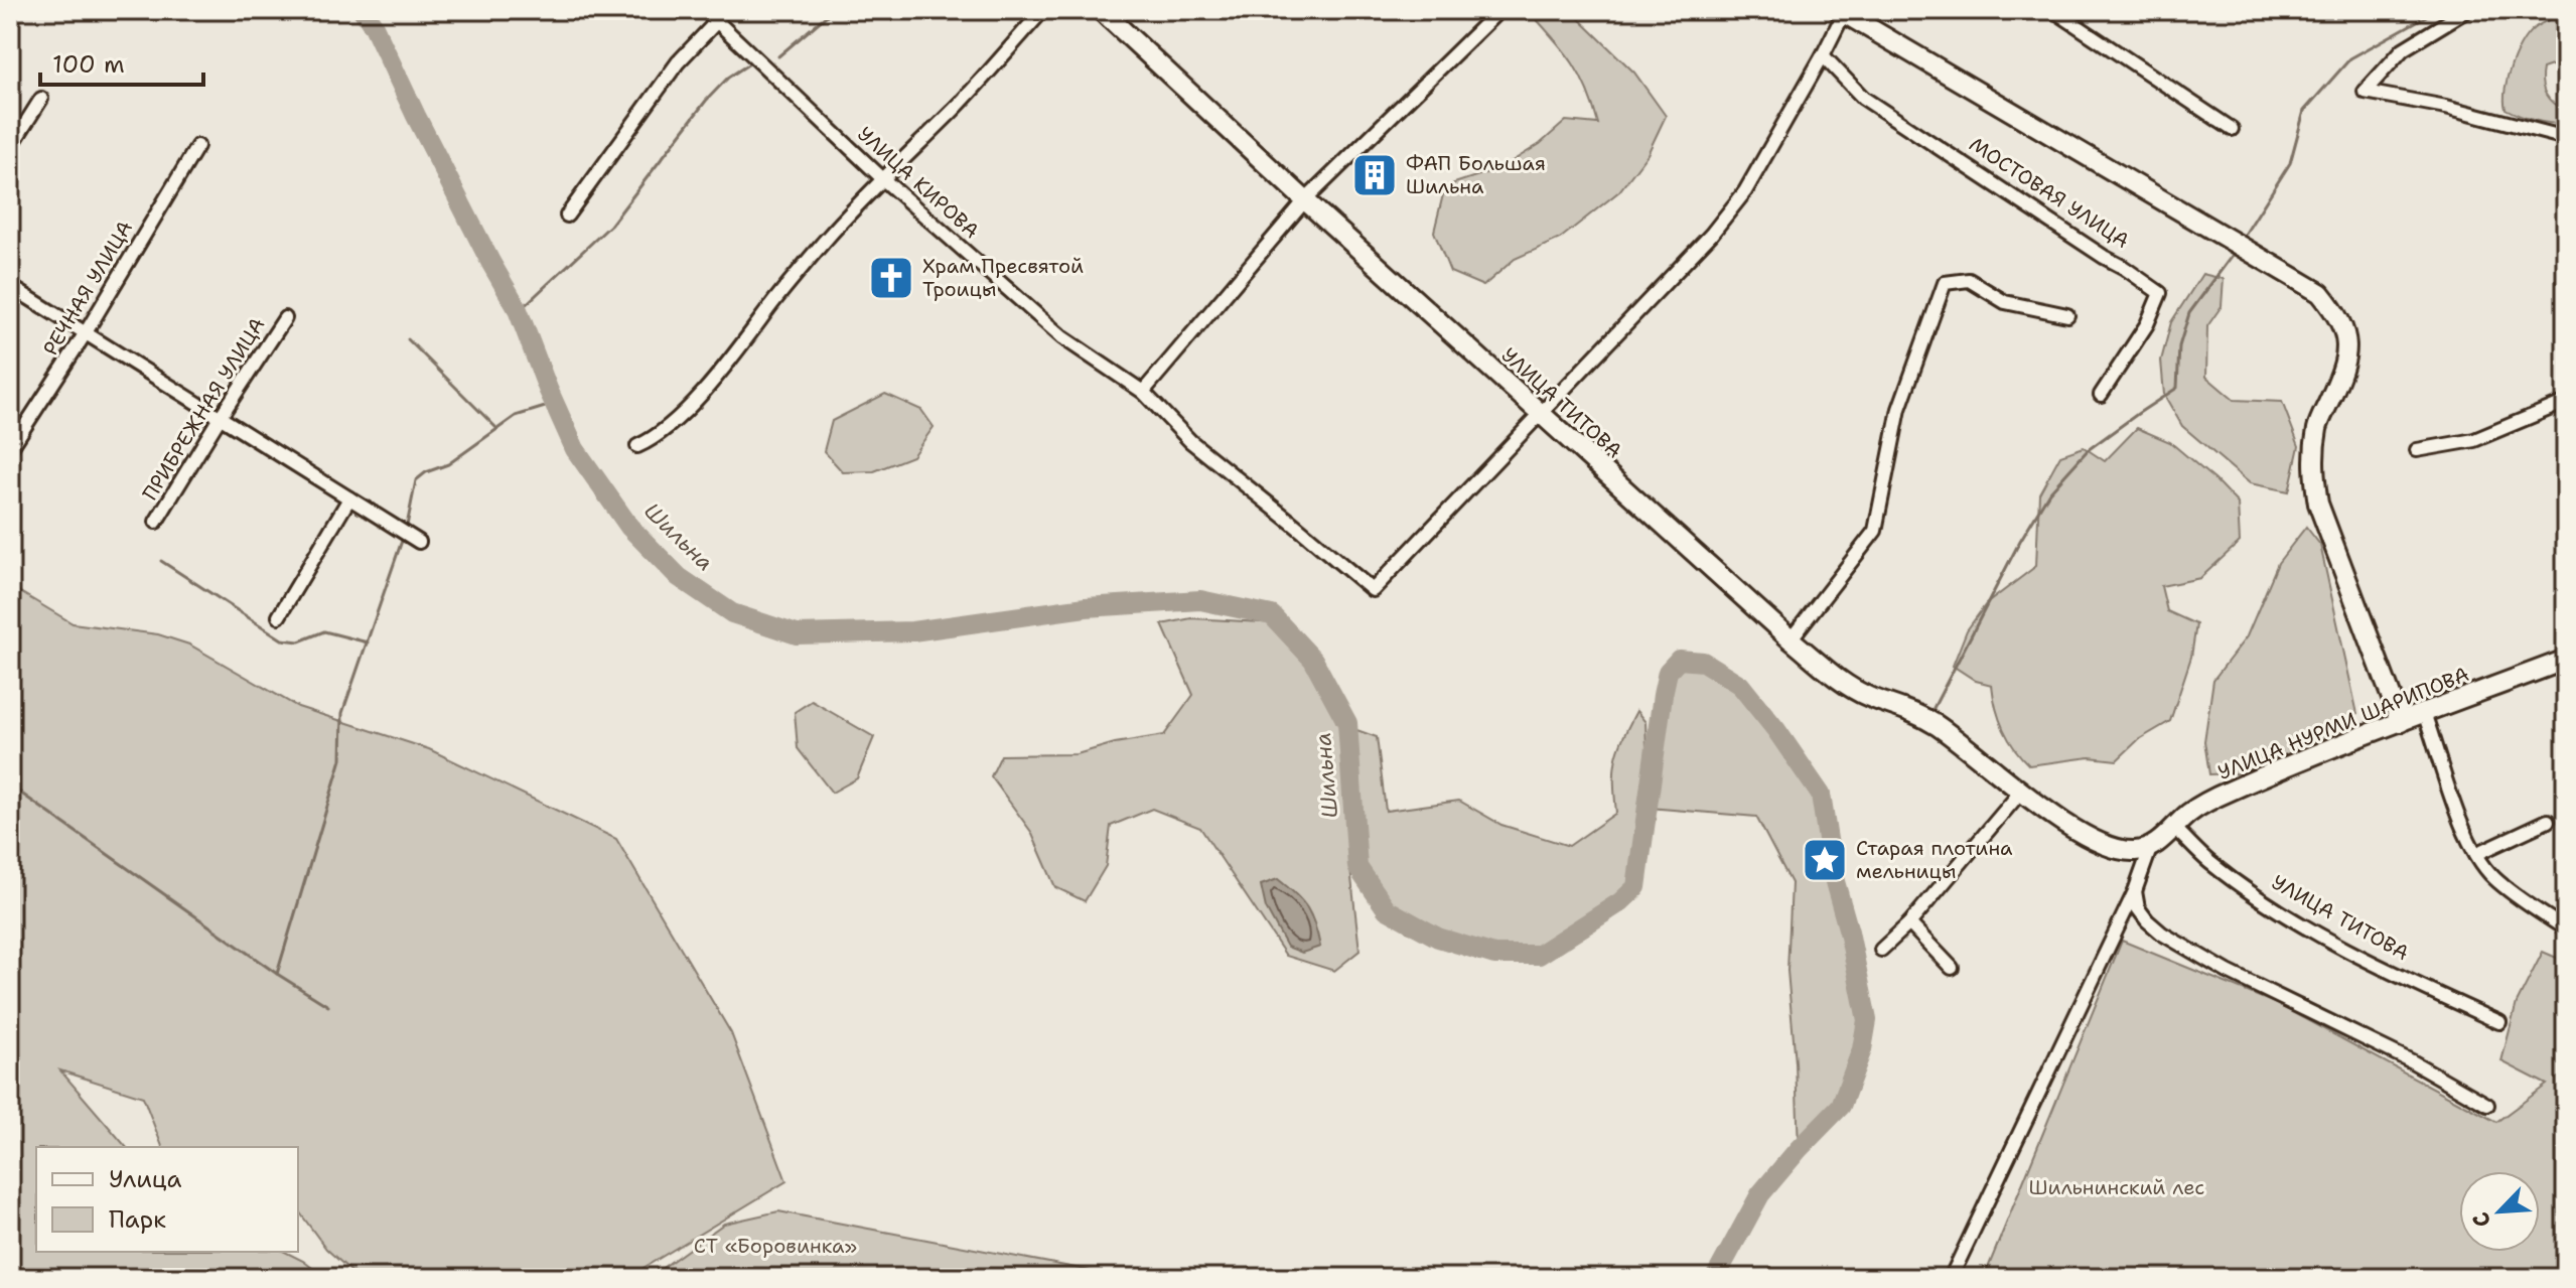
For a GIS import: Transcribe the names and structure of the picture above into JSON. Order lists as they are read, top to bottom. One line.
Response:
{"streets":{"street":["УЛИЦА КИРОВА","МОСТОВАЯ УЛИЦА","РЕЧНАЯ УЛИЦА","УЛИЦА ТИТОВА","ПРИБРЕЖНАЯ УЛИЦА","УЛИЦА НУРМИ ШАРИПОВА"]},"crossings":[["УЛИЦА КИРОВА","УЛИЦА ТИТОВА"],["УЛИЦА ТИТОВА","УЛИЦА НУРМИ ШАРИПОВА"]],"water":["Шильна"],"parks":["Шильнинский лес","СТ «Боровинка»"],"places":{"building":["ФАП Большая Шильна"],"church":["Храм Пресвятой Троицы"],"place":["Старая плотина мельницы"]},"legend":["Улица","Парк"],"scale_bar":"100 m","north":"bottom left"}
